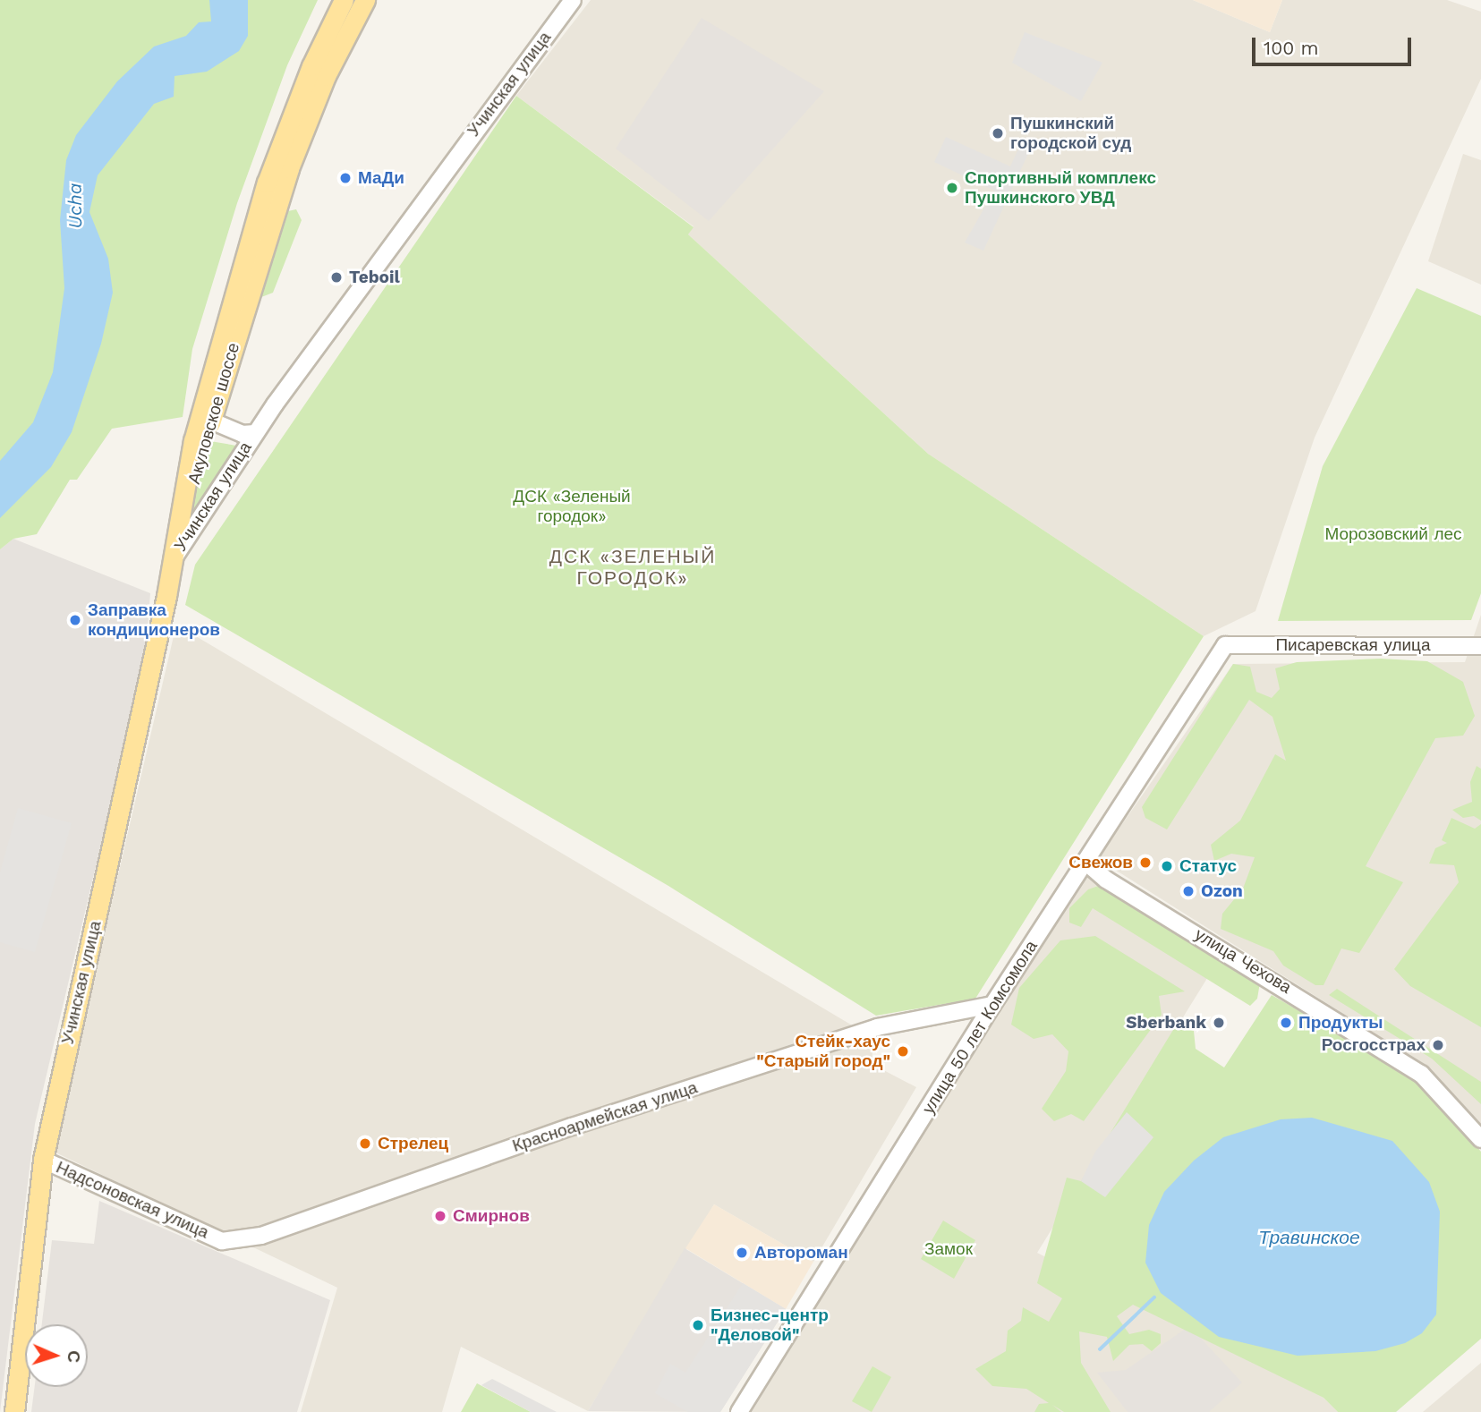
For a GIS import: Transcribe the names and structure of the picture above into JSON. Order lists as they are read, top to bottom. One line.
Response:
{"streets":{"main road":["Учинская улица","Акуловское шоссе"],"street":["Писаревская улица","улица Чехова","улица 50 лет Комсомола","Красноармейская улица","Надсоновская улица"]},"crossings":[["Учинская улица","Акуловское шоссе"],["Учинская улица","Надсоновская улица"],["Писаревская улица","улица 50 лет Комсомола"],["улица Чехова","улица 50 лет Комсомола"],["улица 50 лет Комсомола","Красноармейская улица"],["Красноармейская улица","Надсоновская улица"]],"districts":["ДСК «ЗЕЛЕНЫЙ ГОРОДОК»"],"water":["Ucha","Травинское"],"parks":["ДСК «Зеленый городок»","Морозовский лес","Замок"],"places":["Пушкинский городской суд","МаДи","Спортивный комплекс Пушкинского УВД","Teboil","Заправка кондиционеров","Свежов","Статус","Ozon","Sberbank","Продукты","Росгосстрах","Стейк-хаус \"Старый город\"","Стрелец","Смирнов","Автороман","Бизнес-центр \"Деловой\""],"scale_bar":"100 m","north":"right"}
